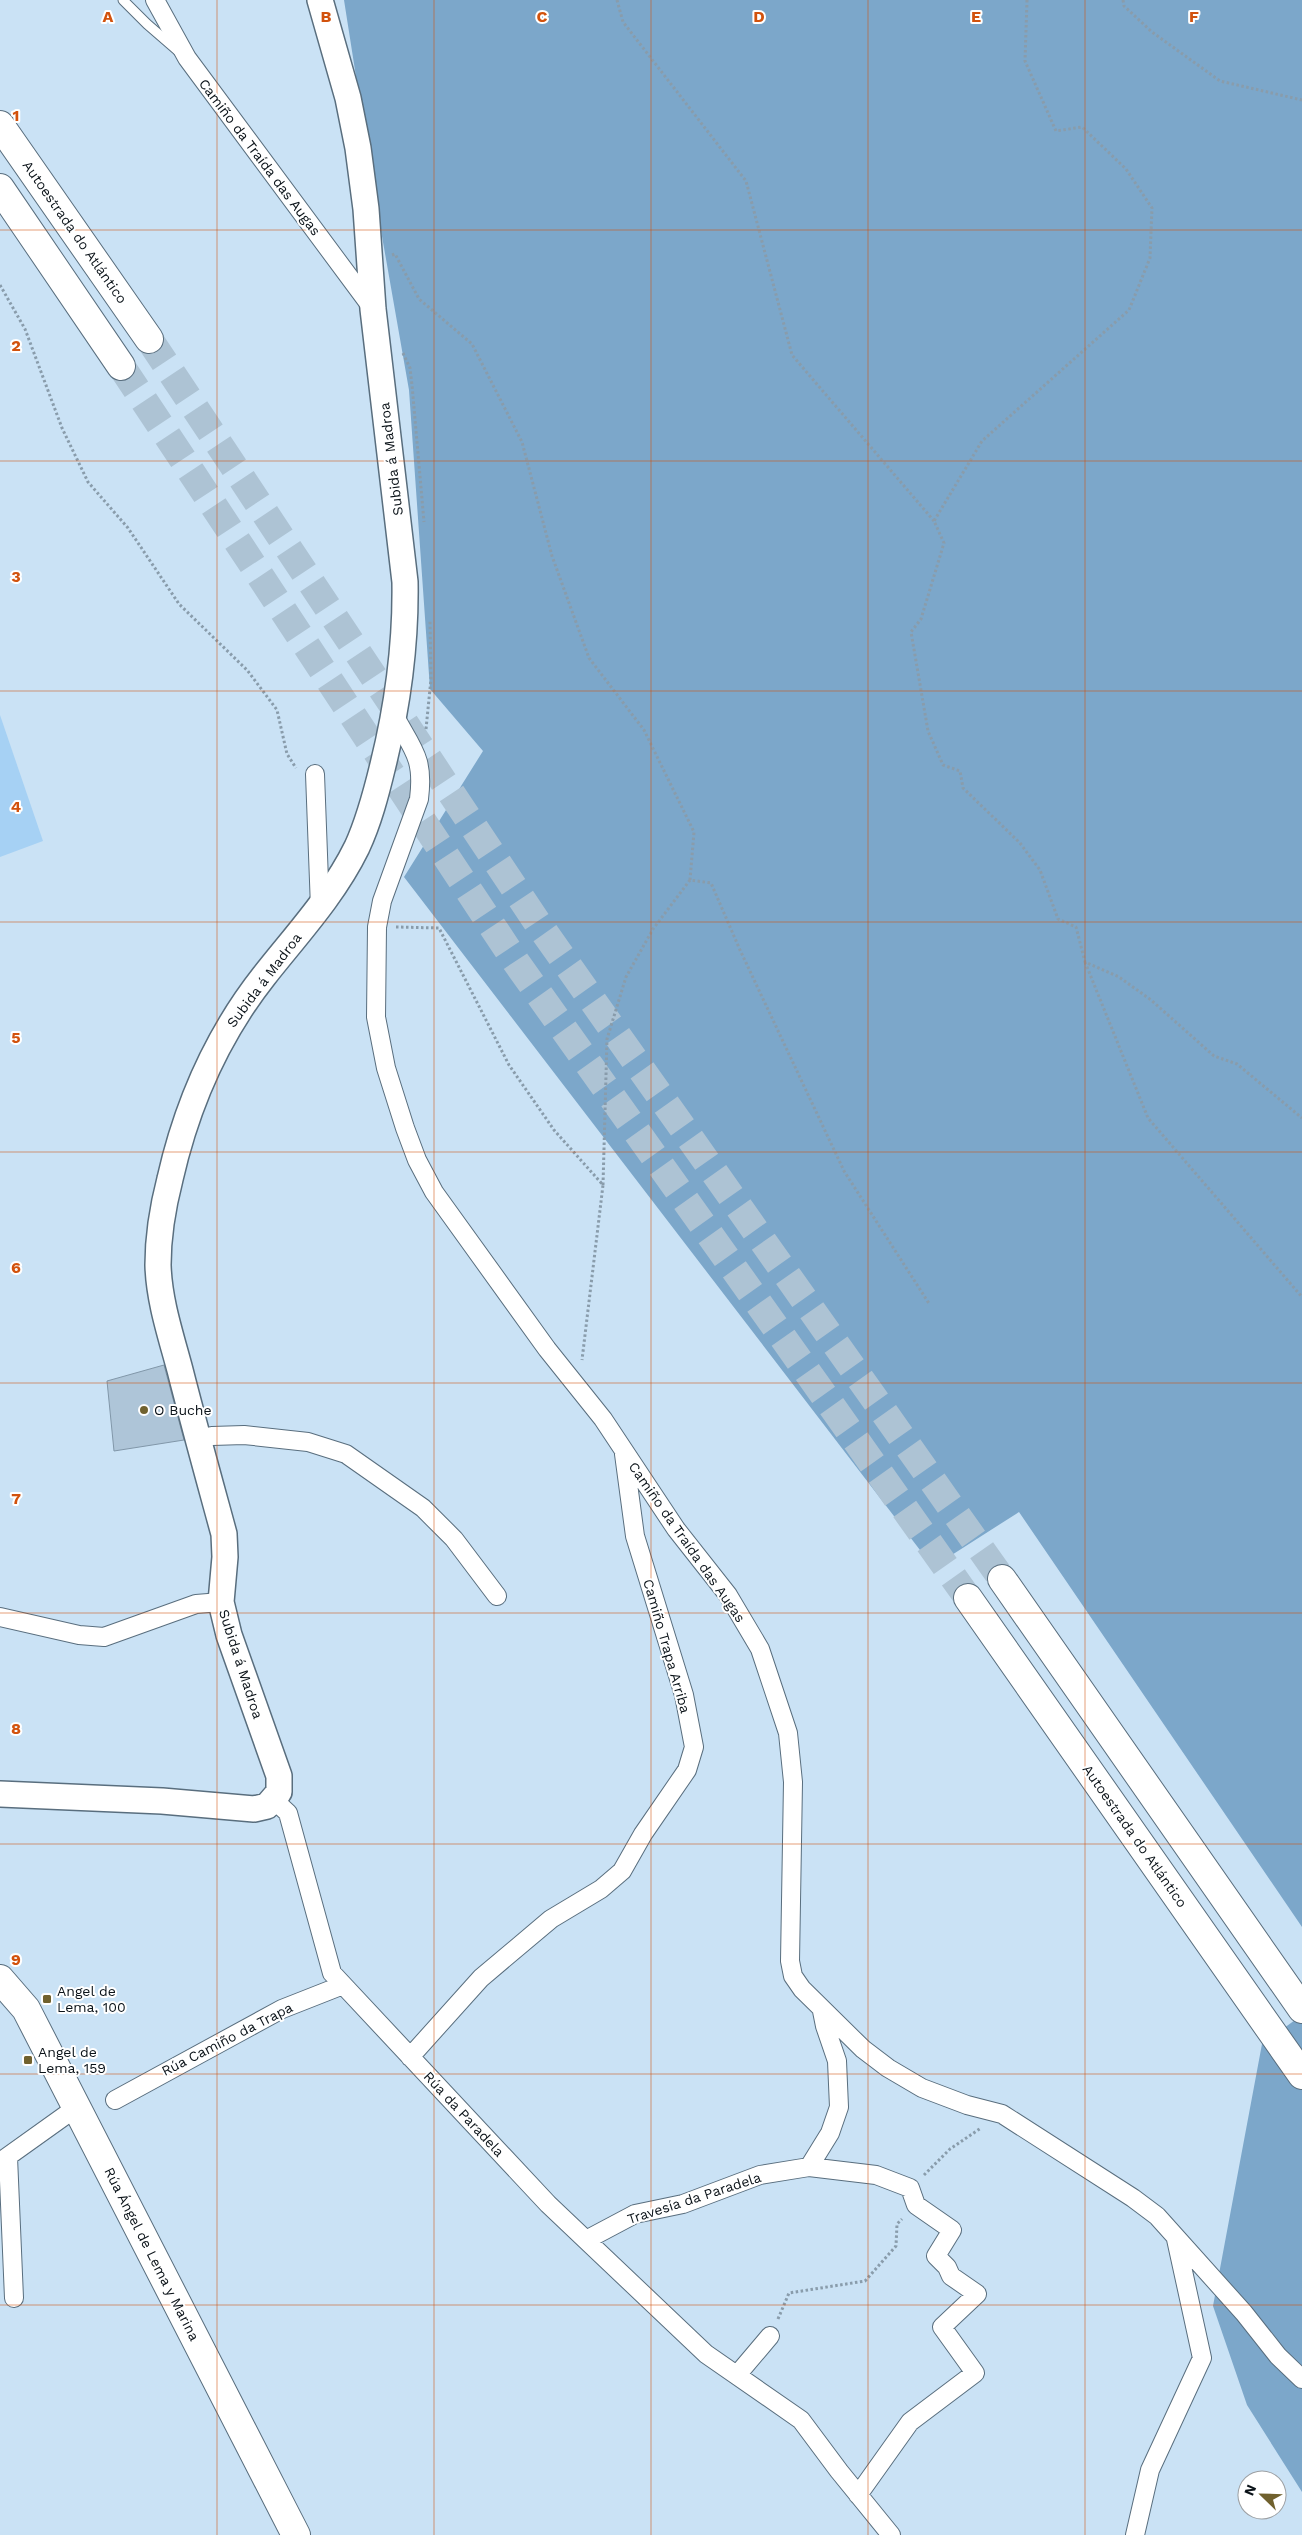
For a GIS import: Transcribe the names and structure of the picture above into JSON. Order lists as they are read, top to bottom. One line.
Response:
{"streets":{"highway":["Autoestrada do Atlántico","Rúa Ángel de Lema y Marina"],"street":["Camiño da Traída das Augas","Subida á Madroa","Camiño Trapa Arriba","Rúa Camiño da Trapa","Rúa da Paradela","Travesía da Paradela"]},"crossings":[["Camiño da Traída das Augas","Subida á Madroa"],["Camiño da Traída das Augas","Camiño Trapa Arriba"],["Subida á Madroa","Rúa da Paradela"],["Camiño Trapa Arriba","Rúa da Paradela"],["Rúa Camiño da Trapa","Rúa da Paradela"],["Rúa da Paradela","Travesía da Paradela"]],"places":{"other":["O Buche"],"transit":["Angel de Lema, 100","Angel de Lema, 159"]},"north":"top left","grid":{"columns":["A","B","C","D","E","F"],"rows":["1","2","3","4","5","6","7","8","9"]}}
